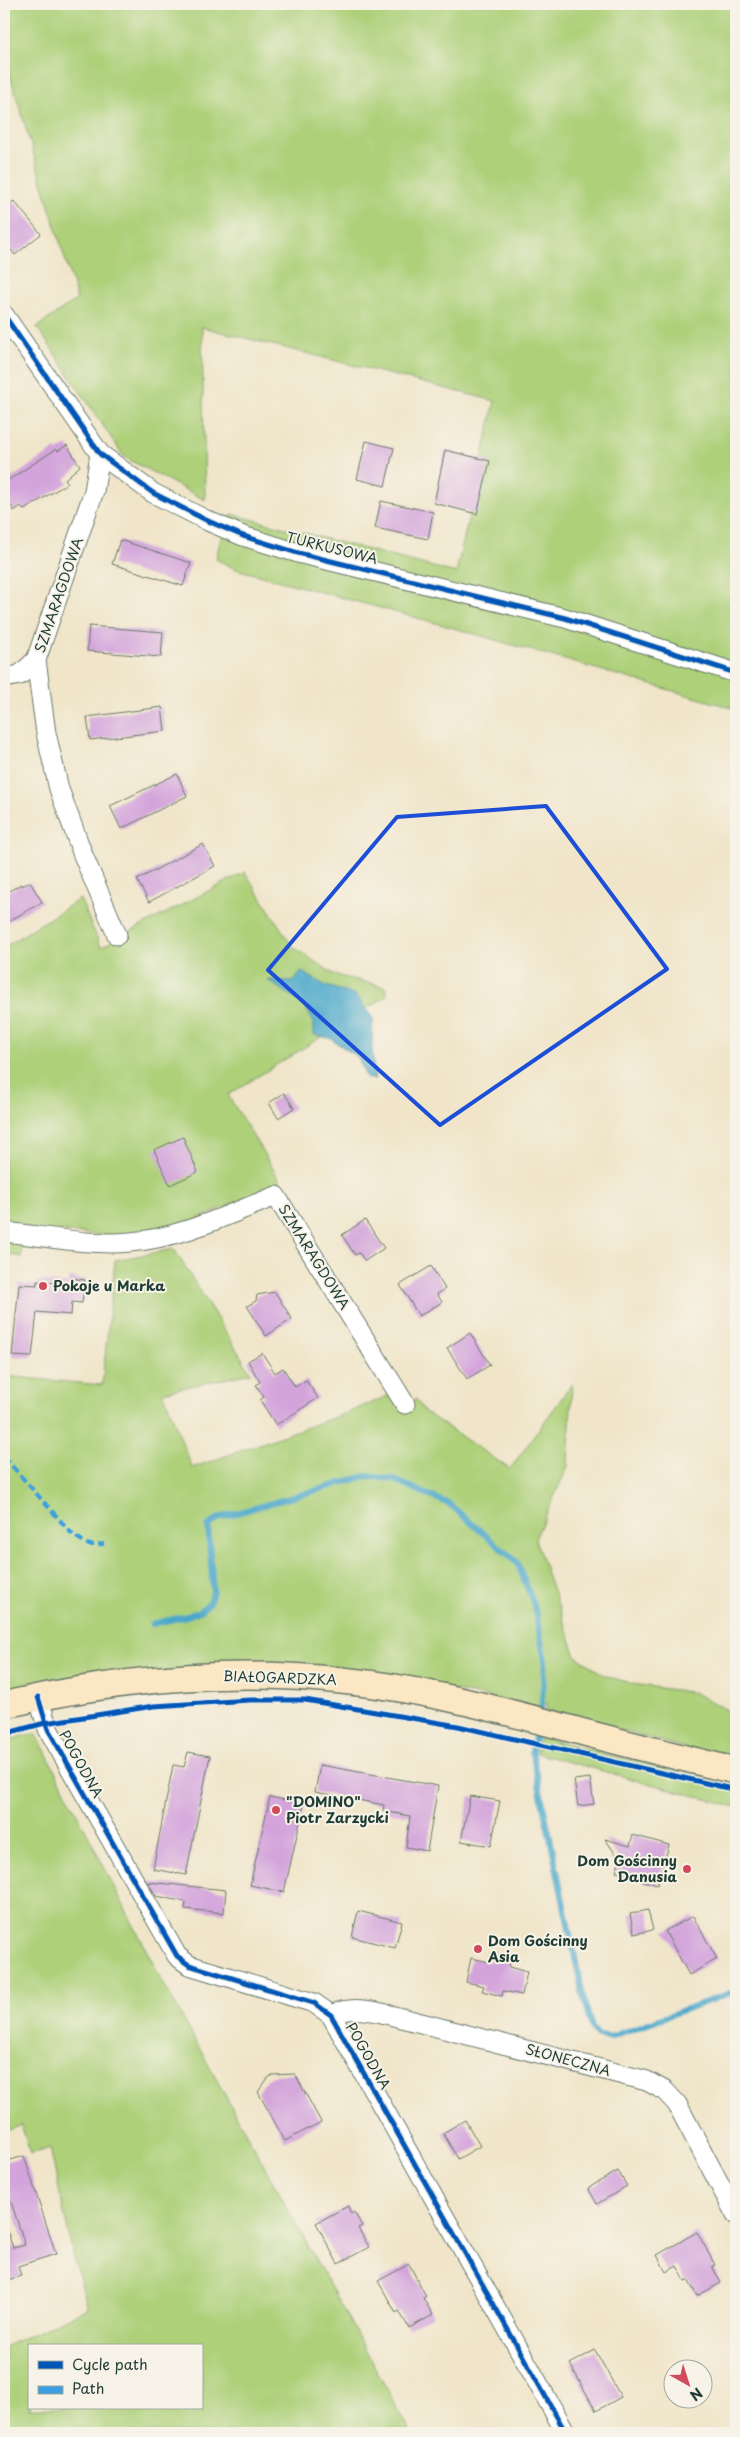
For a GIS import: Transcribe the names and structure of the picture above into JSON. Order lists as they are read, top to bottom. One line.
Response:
{"streets":{"main road":["BIAŁOGARDZKA"],"street":["TURKUSOWA","SZMARAGDOWA","POGODNA","SŁONECZNA"]},"crossings":[["TURKUSOWA","SZMARAGDOWA"],["BIAŁOGARDZKA","POGODNA"],["POGODNA","SŁONECZNA"]],"places":["Pokoje u Marka","\"DOMINO\" Piotr Zarzycki","Dom Gościnny Danusia","Dom Gościnny Asia"],"legend":["Cycle path","Path"],"north":"bottom right"}
